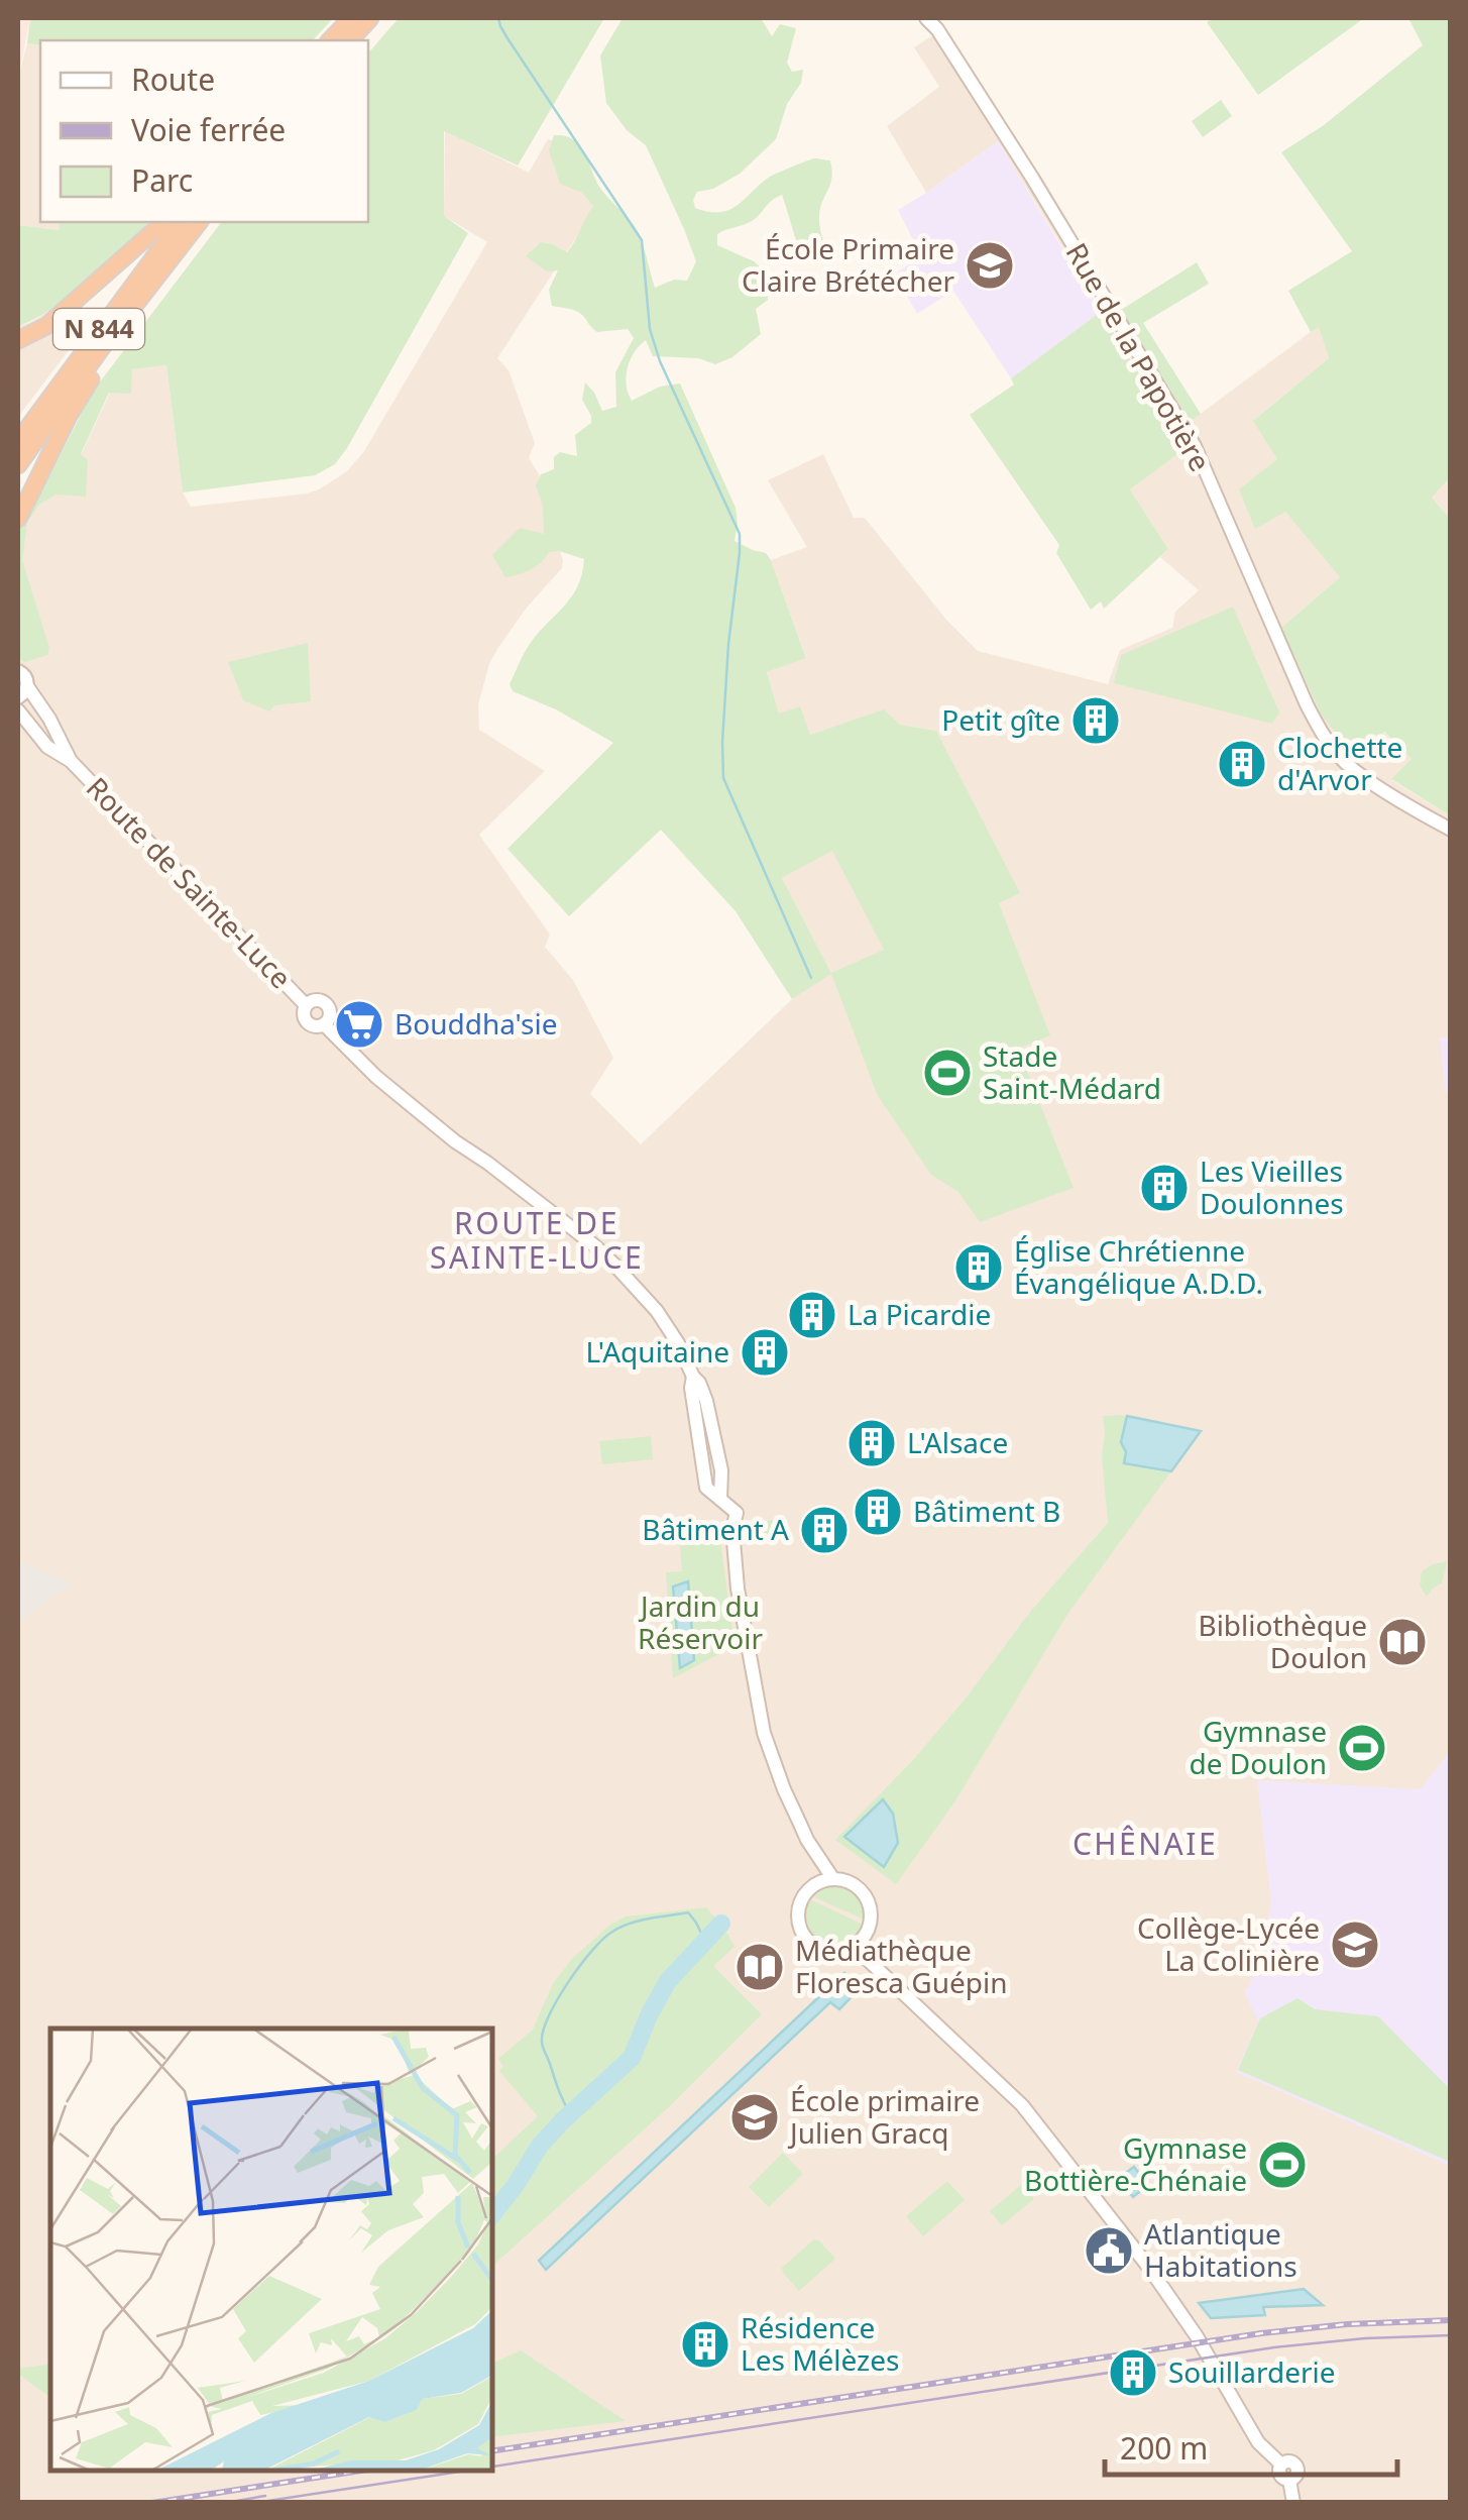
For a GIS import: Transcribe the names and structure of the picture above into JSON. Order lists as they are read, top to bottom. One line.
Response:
{"streets":{"highway":["N 844"],"street":["Rue de la Papotière","Route de Sainte-Luce"]},"districts":["ROUTE DE SAINTE-LUCE","CHÊNAIE"],"parks":["Jardin du Réservoir"],"places":{"school or university":["École Primaire Claire Brétécher","Collège-Lycée La Colinière","École primaire Julien Gracq"],"building":["Petit gîte","Clochette d'Arvor","Les Vieilles Doulonnes","Église Chrétienne Évangélique A.D.D.","La Picardie","L'Aquitaine","L'Alsace","Bâtiment B","Bâtiment A","Résidence Les Mélèzes","Souillarderie"],"supermarket":["Bouddha'sie"],"sports":["Stade Saint-Médard","Gymnase de Doulon","Gymnase Bottière-Chénaie"],"library":["Bibliothèque Doulon","Médiathèque Floresca Guépin"],"public building":["Atlantique Habitations"]},"legend":["Route","Voie ferrée","Parc"],"scale_bar":"200 m"}
